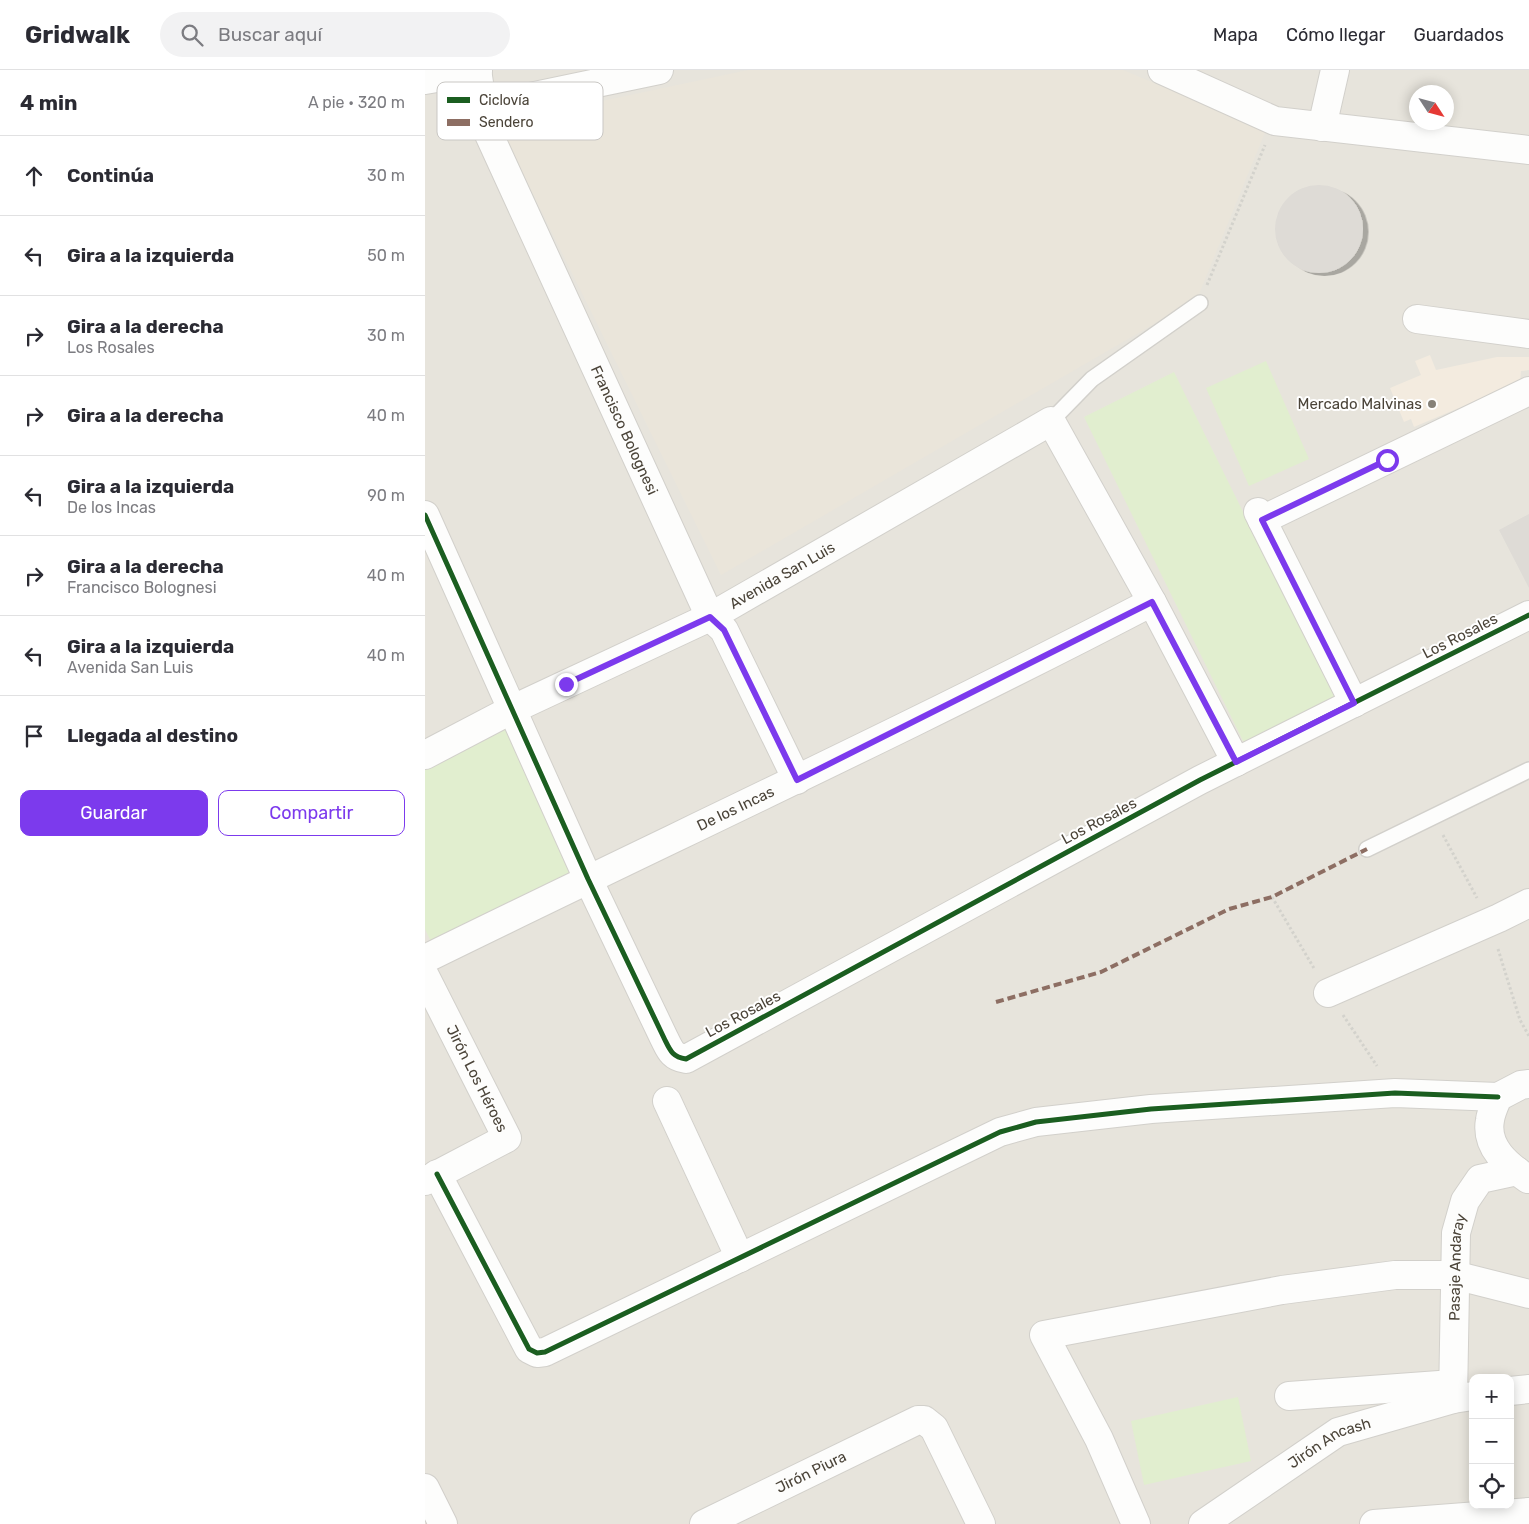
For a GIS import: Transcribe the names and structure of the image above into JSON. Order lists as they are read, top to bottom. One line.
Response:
{"streets":{"street":["Francisco Bolognesi","Avenida San Luis","Los Rosales","De los Incas","Jirón Los Héroes","Pasaje Andaray","Jirón Ancash","Jirón Piura"]},"crossings":[["Francisco Bolognesi","Avenida San Luis"],["Francisco Bolognesi","De los Incas"],["Los Rosales","De los Incas"],["Pasaje Andaray","Jirón Ancash"]],"places":["Mercado Malvinas"],"legend":["Ciclovía","Sendero"],"north":"bottom right","page":{"header":"Gridwalk","search":"Buscar aquí","nav":["Mapa","Cómo llegar","Guardados"],"heading":["4 min","A pie · 320 m"],"list":[["Continúa","30 m"],["Gira a la izquierda","50 m"],["Gira a la derecha","Los Rosales","30 m"],["Gira a la derecha","40 m"],["Gira a la izquierda","De los Incas","90 m"],["Gira a la derecha","Francisco Bolognesi","40 m"],["Gira a la izquierda","Avenida San Luis","40 m"],"Llegada al destino"],"buttons":["Guardar","Compartir"],"map_buttons":["+","−"]}}
